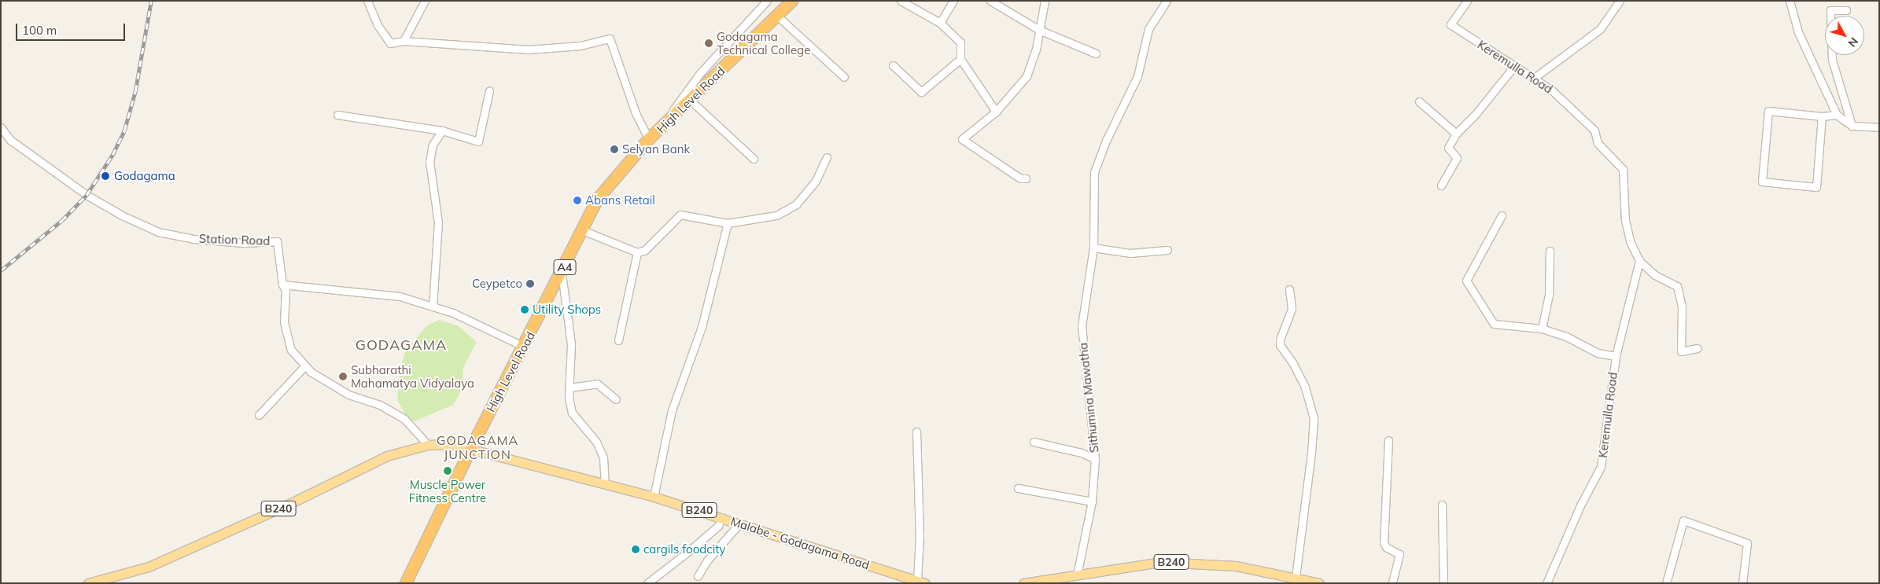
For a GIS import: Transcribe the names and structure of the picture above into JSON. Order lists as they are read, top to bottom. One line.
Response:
{"streets":{"highway":["High Level Road","A4"],"main road":["B240","Malabe - Godagama Road"],"street":["Keremulla Road","Station Road","Sithumina Mawatha"]},"crossings":[["High Level Road","B240"],["High Level Road","Malabe - Godagama Road"],["Sithumina Mawatha","B240"],["B240","Malabe - Godagama Road"]],"districts":["GODAGAMA","GODAGAMA JUNCTION"],"places":["Godagama Technical College","Selyan Bank","Godagama","Abans Retail","Ceypetco","Utility Shops","Subharathi Mahamatya Vidyalaya","Muscle Power Fitness Centre","cargils foodcity"],"scale_bar":"100 m","north":"bottom right"}
